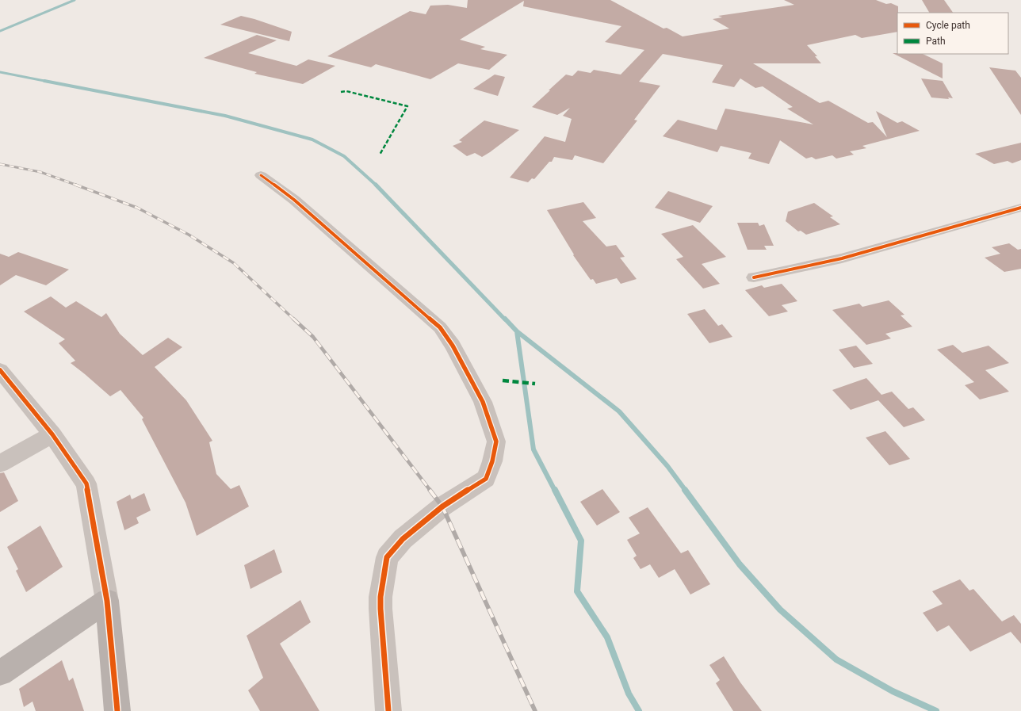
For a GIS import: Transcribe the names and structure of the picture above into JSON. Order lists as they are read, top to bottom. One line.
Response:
{"legend":["Cycle path","Path"]}
